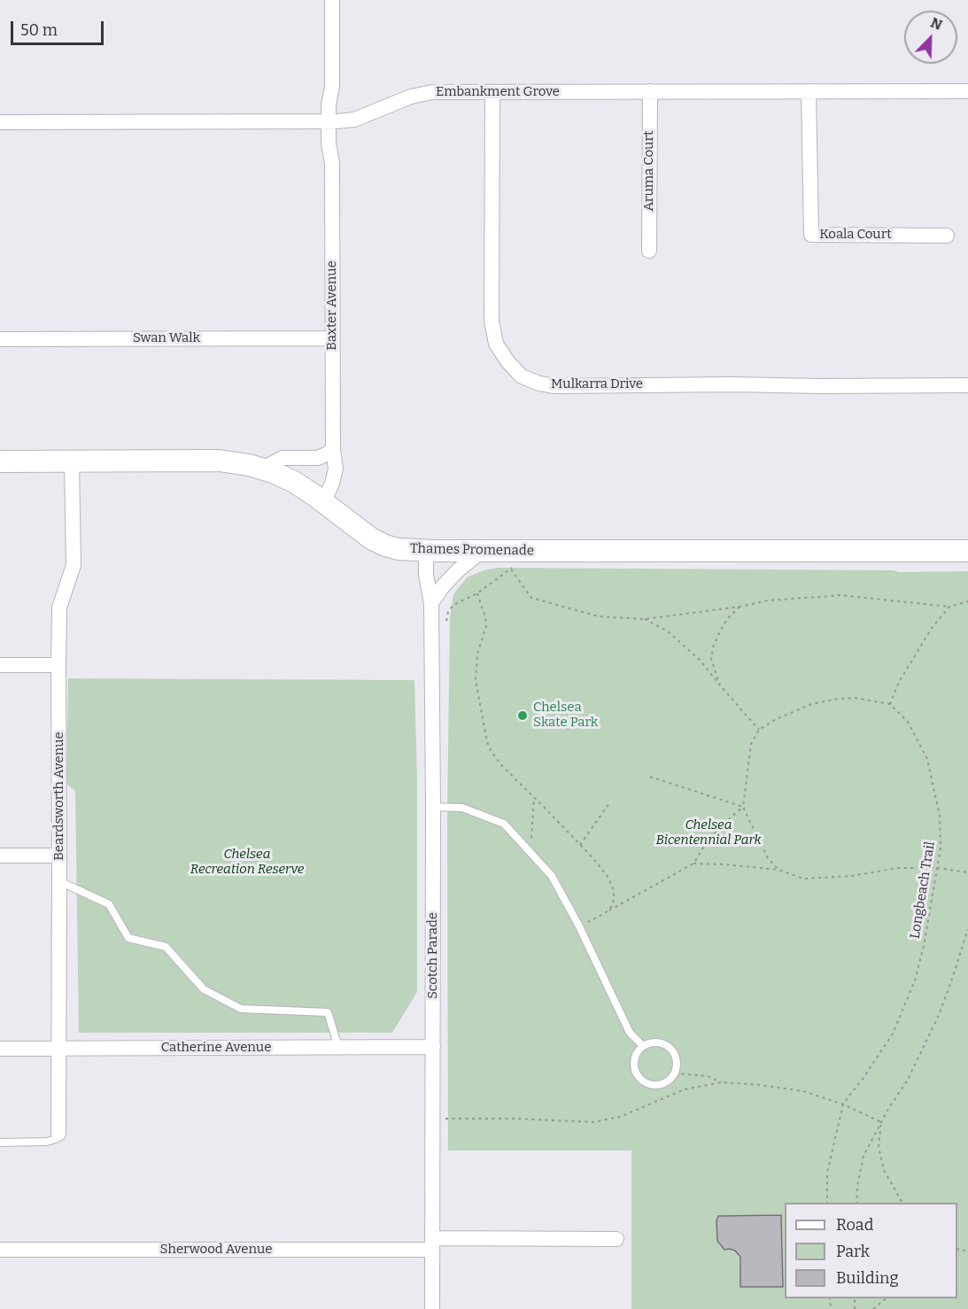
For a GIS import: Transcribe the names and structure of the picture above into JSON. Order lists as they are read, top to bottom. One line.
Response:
{"streets":{"main road":["Thames Promenade"],"street":["Embankment Grove","Aruma Court","Koala Court","Baxter Avenue","Swan Walk","Mulkarra Drive","Beardsworth Avenue","Scotch Parade","Catherine Avenue","Sherwood Avenue"],"path":["Longbeach Trail"]},"crossings":[["Embankment Grove","Aruma Court"],["Embankment Grove","Koala Court"],["Embankment Grove","Baxter Avenue"],["Embankment Grove","Mulkarra Drive"],["Baxter Avenue","Swan Walk"],["Baxter Avenue","Thames Promenade"],["Thames Promenade","Beardsworth Avenue"],["Thames Promenade","Scotch Parade"],["Beardsworth Avenue","Catherine Avenue"],["Scotch Parade","Catherine Avenue"],["Scotch Parade","Sherwood Avenue"]],"parks":["Chelsea Bicentennial Park","Chelsea Recreation Reserve"],"places":["Chelsea Skate Park"],"legend":["Road","Park","Building"],"scale_bar":"50 m","north":"top right"}
